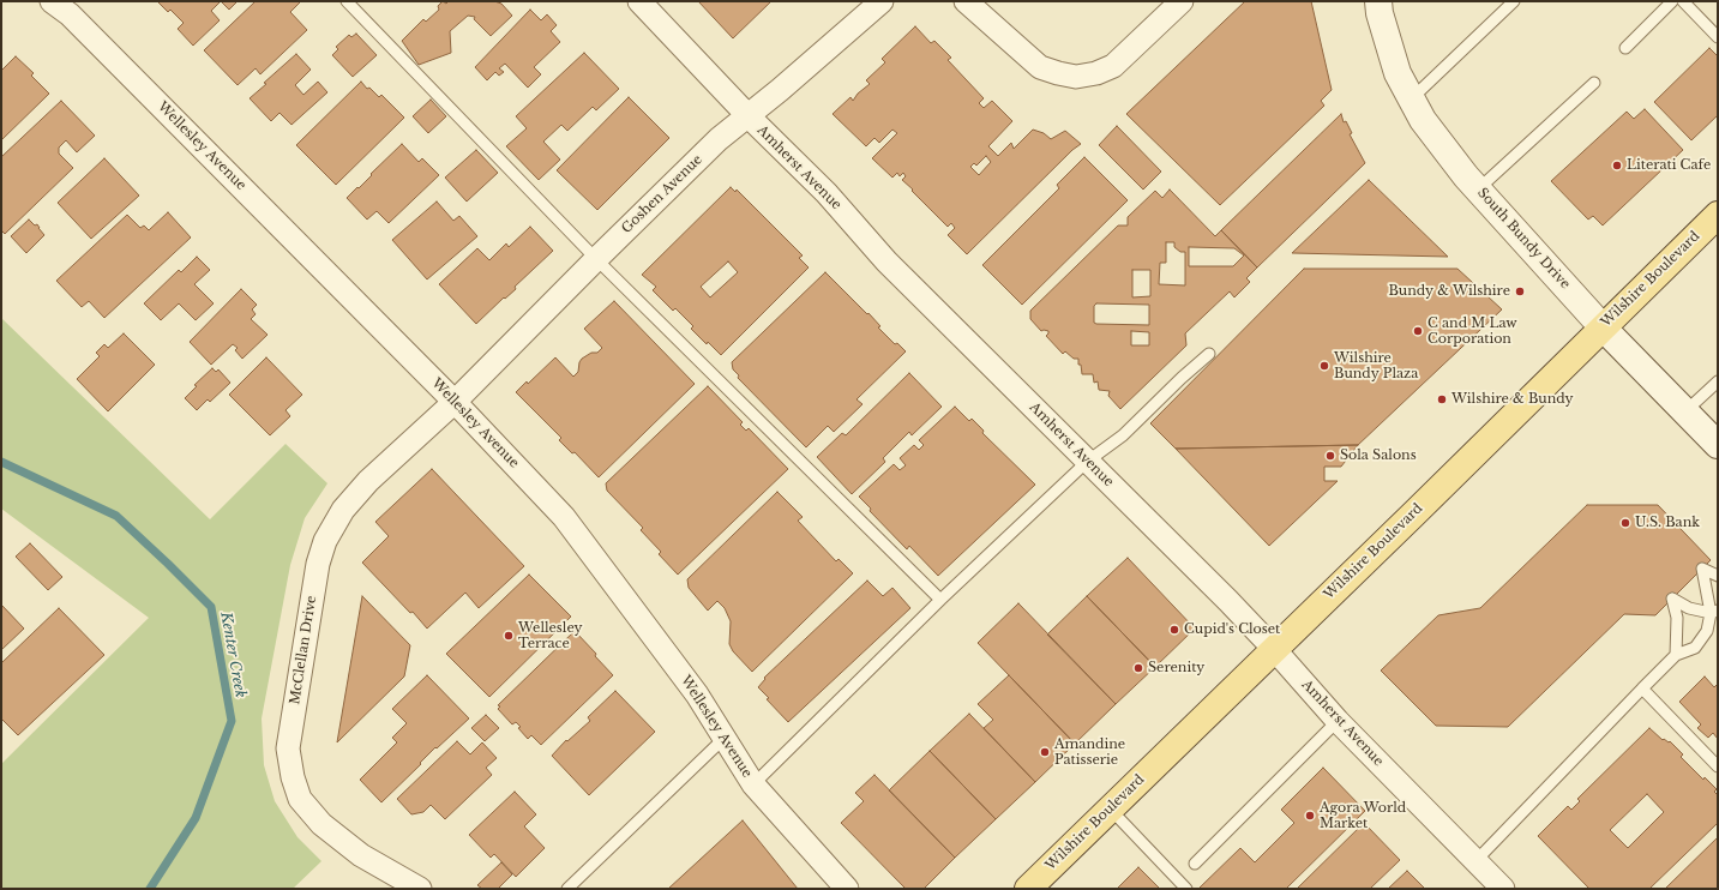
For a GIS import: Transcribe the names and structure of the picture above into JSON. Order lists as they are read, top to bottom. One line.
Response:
{"streets":{"main road":["Wilshire Boulevard"],"street":["Wellesley Avenue","Amherst Avenue","Goshen Avenue","South Bundy Drive","McClellan Drive"]},"crossings":[["Wellesley Avenue","Goshen Avenue"],["Wellesley Avenue","McClellan Drive"],["Amherst Avenue","Goshen Avenue"],["Amherst Avenue","Wilshire Boulevard"],["Goshen Avenue","McClellan Drive"],["South Bundy Drive","Wilshire Boulevard"]],"water":["Kenter Creek"],"places":["Literati Cafe","Bundy & Wilshire","C and M Law Corporation","Wilshire Bundy Plaza","Wilshire & Bundy","Sola Salons","U.S. Bank","Cupid's Closet","Wellesley Terrace","Serenity","Amandine Patisserie","Agora World Market"]}
